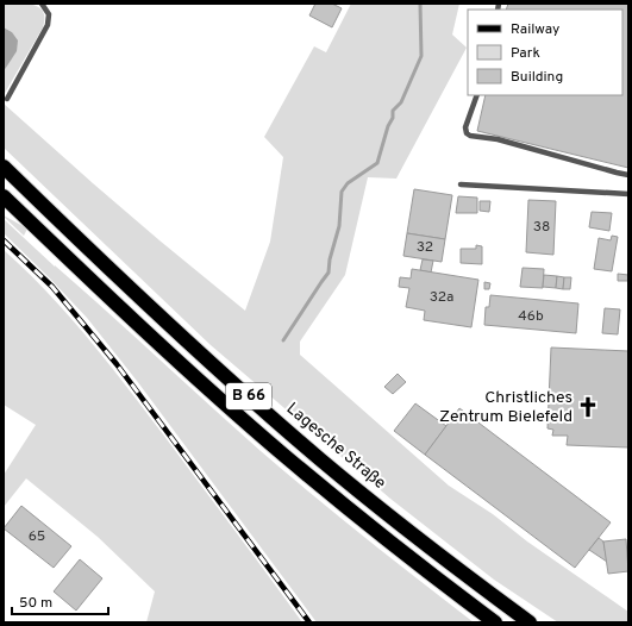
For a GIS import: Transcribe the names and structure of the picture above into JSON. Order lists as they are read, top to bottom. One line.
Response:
{"streets":{"highway":["B 66","Lagesche Straße"]},"places":{"church":["Christliches Zentrum Bielefeld"]},"house_numbers":["38","32","32a","46b","65"],"legend":["Railway","Park","Building"],"scale_bar":"50 m"}
